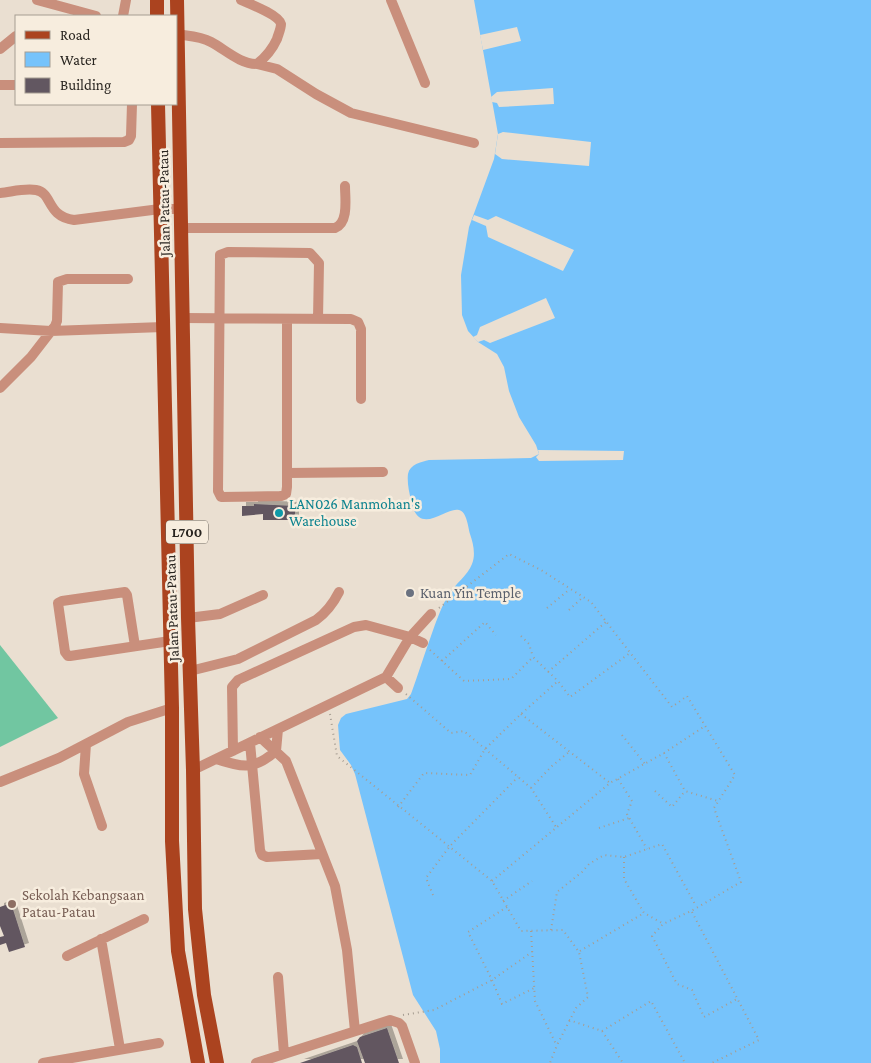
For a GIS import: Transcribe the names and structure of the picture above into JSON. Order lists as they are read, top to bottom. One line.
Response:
{"streets":{"main road":["Jalan Patau-Patau","L700"]},"places":["LAN026 Manmohan's Warehouse","Kuan Yin Temple","Sekolah Kebangsaan Patau-Patau"],"legend":["Road","Water","Building"]}
